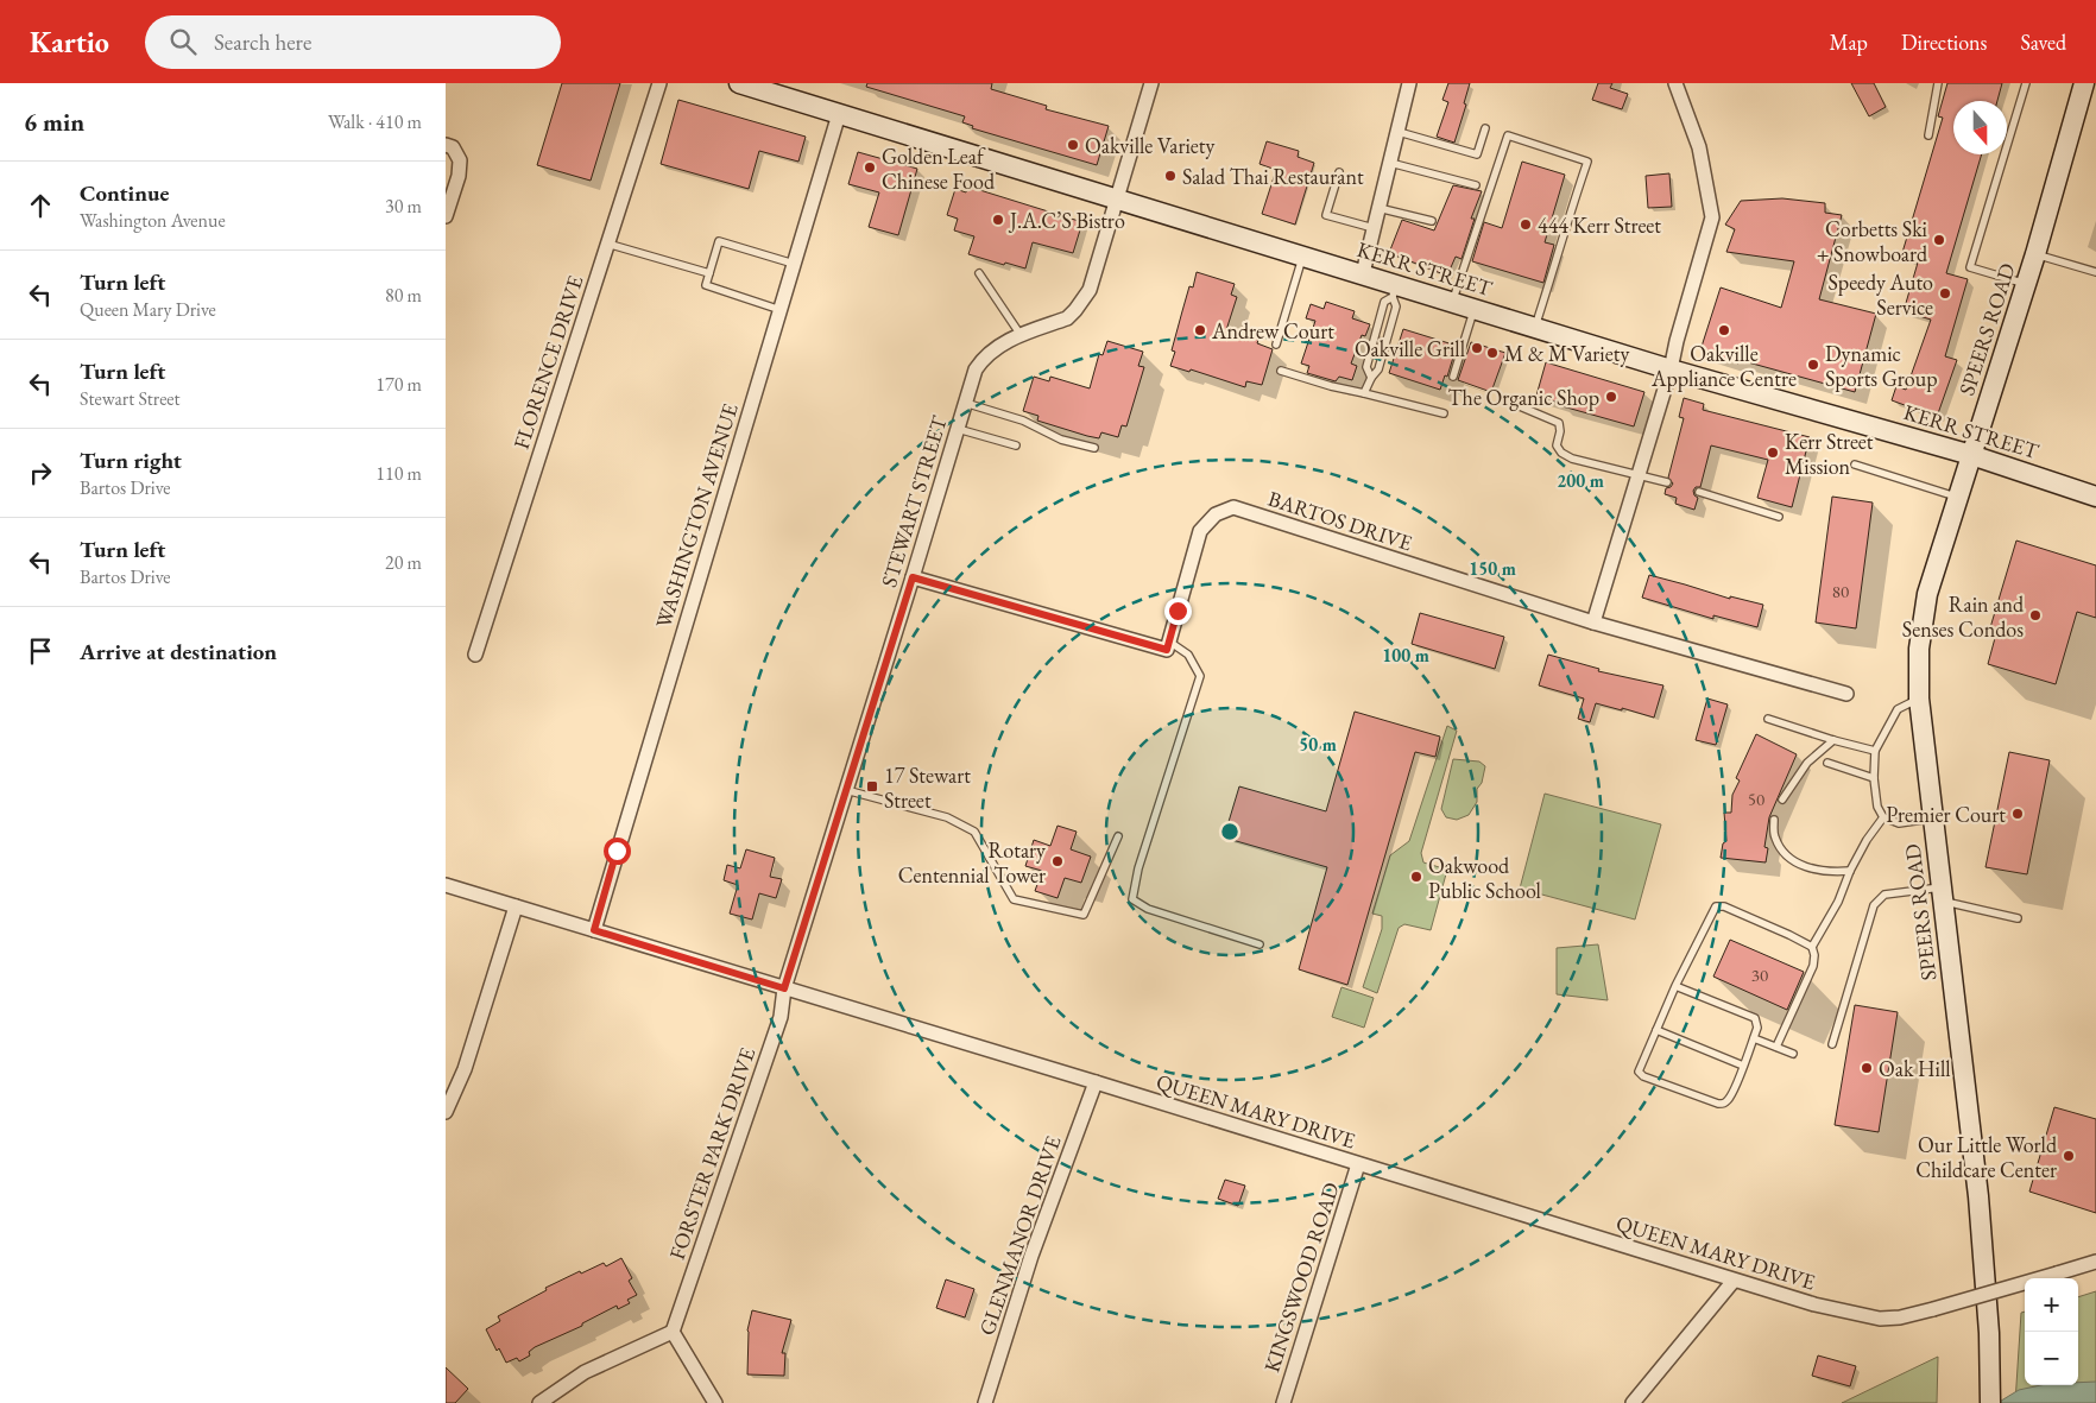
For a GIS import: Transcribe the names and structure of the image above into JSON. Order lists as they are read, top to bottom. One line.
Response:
{"streets":{"main road":["KERR STREET","SPEERS ROAD"],"street":["FLORENCE DRIVE","STEWART STREET","WASHINGTON AVENUE","BARTOS DRIVE","QUEEN MARY DRIVE","FORSTER PARK DRIVE","GLENMANOR DRIVE","KINGSWOOD ROAD"]},"crossings":[["KERR STREET","SPEERS ROAD"],["KERR STREET","STEWART STREET"],["KERR STREET","WASHINGTON AVENUE"],["STEWART STREET","QUEEN MARY DRIVE"],["STEWART STREET","FORSTER PARK DRIVE"],["WASHINGTON AVENUE","QUEEN MARY DRIVE"],["QUEEN MARY DRIVE","FORSTER PARK DRIVE"],["QUEEN MARY DRIVE","GLENMANOR DRIVE"],["QUEEN MARY DRIVE","KINGSWOOD ROAD"]],"places":{"other":["Oakville Variety","Golden Leaf Chinese Food","Salad Thai Restaurant","J.A.C’S Bistro","444 Kerr Street","Corbetts Ski + Snowboard","Speedy Auto Service","Andrew Court","Oakville Appliance Centre","Oakville Grill","M & M Variety","Dynamic Sports Group","The Organic Shop","Kerr Street Mission","Rain and Senses Condos","Premier Court","Rotary Centennial Tower","Oakwood Public School","Oak Hill","Our Little World Childcare Center"],"transit":["17 Stewart Street"]},"house_numbers":["80","50","30"],"north":"bottom","page":{"header":"Kartio","search":"Search here","nav":["Map","Directions","Saved"],"heading":["6 min","Walk · 410 m"],"list":[["Continue","Washington Avenue","30 m"],["Turn left","Queen Mary Drive","80 m"],["Turn left","Stewart Street","170 m"],["Turn right","Bartos Drive","110 m"],["Turn left","Bartos Drive","20 m"],"Arrive at destination"],"map_buttons":["+","−"]},"rings":["200 m","150 m","100 m","50 m"]}
